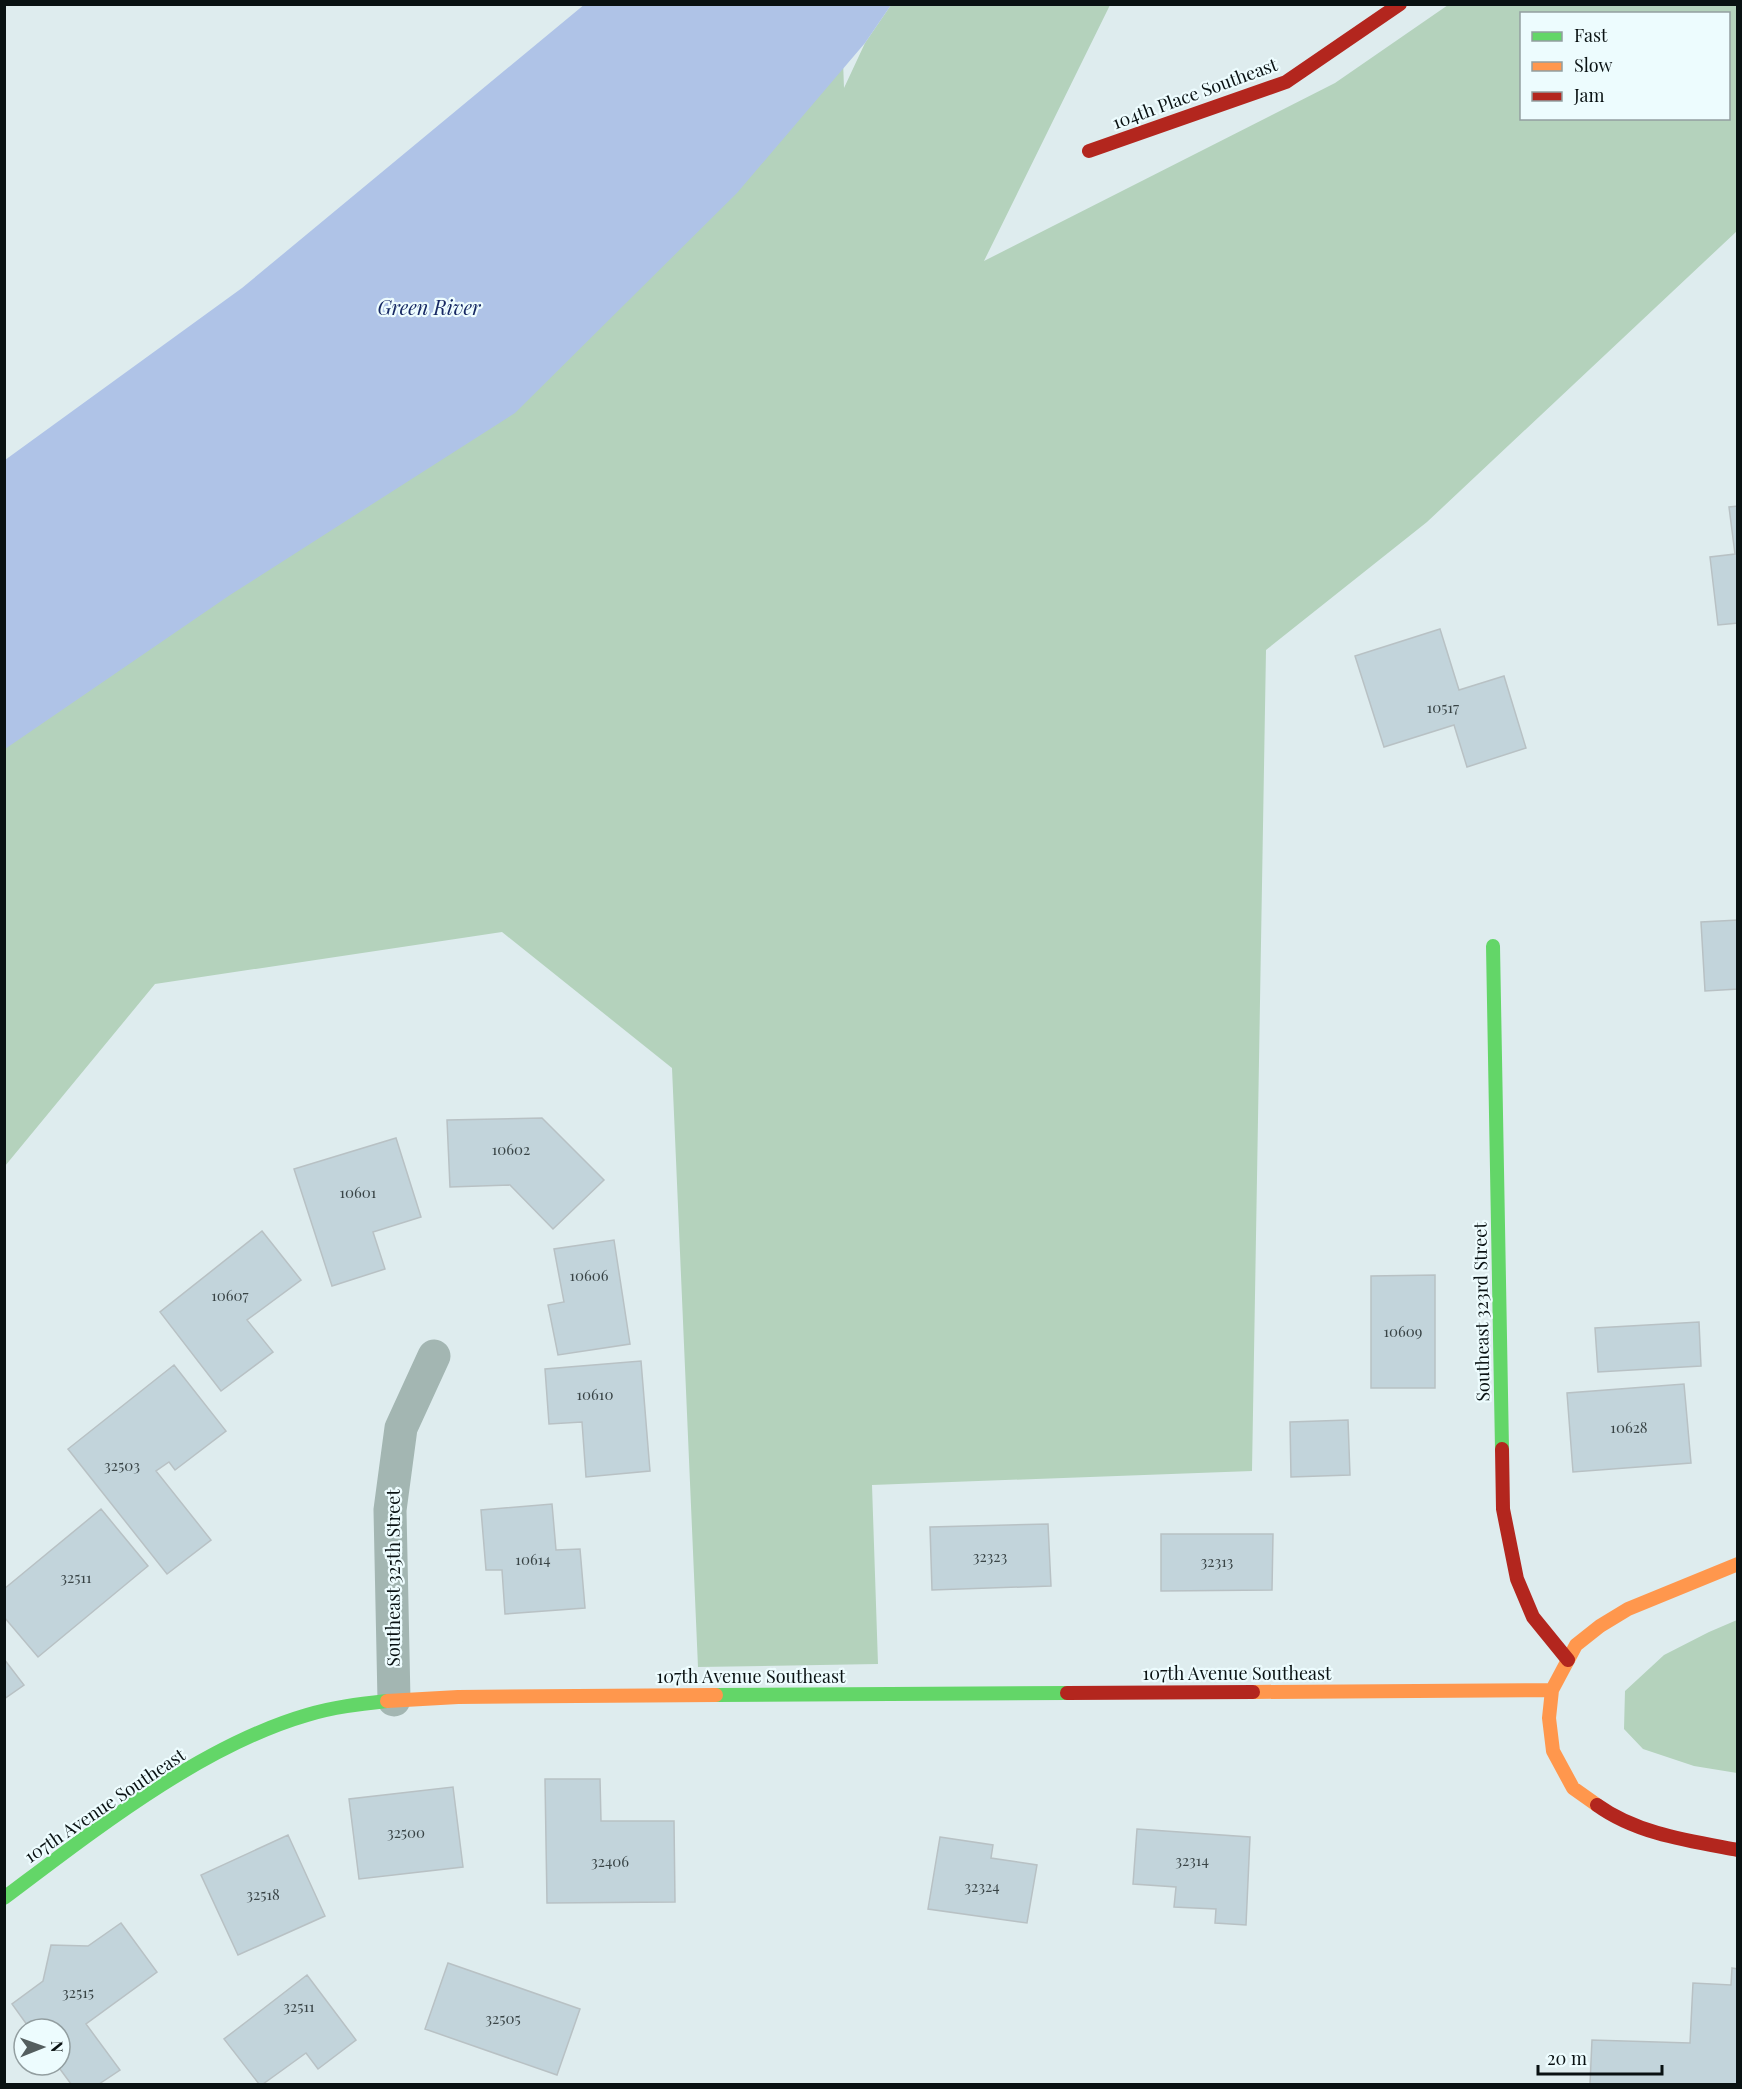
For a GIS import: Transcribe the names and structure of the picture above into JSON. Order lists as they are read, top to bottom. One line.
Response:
{"streets":{"street":["104th Place Southeast","Southeast 323rd Street","Southeast 325th Street","107th Avenue Southeast"]},"crossings":[["Southeast 325th Street","107th Avenue Southeast"]],"water":["Green River"],"house_numbers":["10517","10602","10601","10606","10607","10609","10610","10628","32503","32323","10614","32313","32511","32500","32314","32406","32324","32518","32515","32511","32505"],"legend":["Fast","Slow","Jam"],"scale_bar":"20 m","north":"right"}
